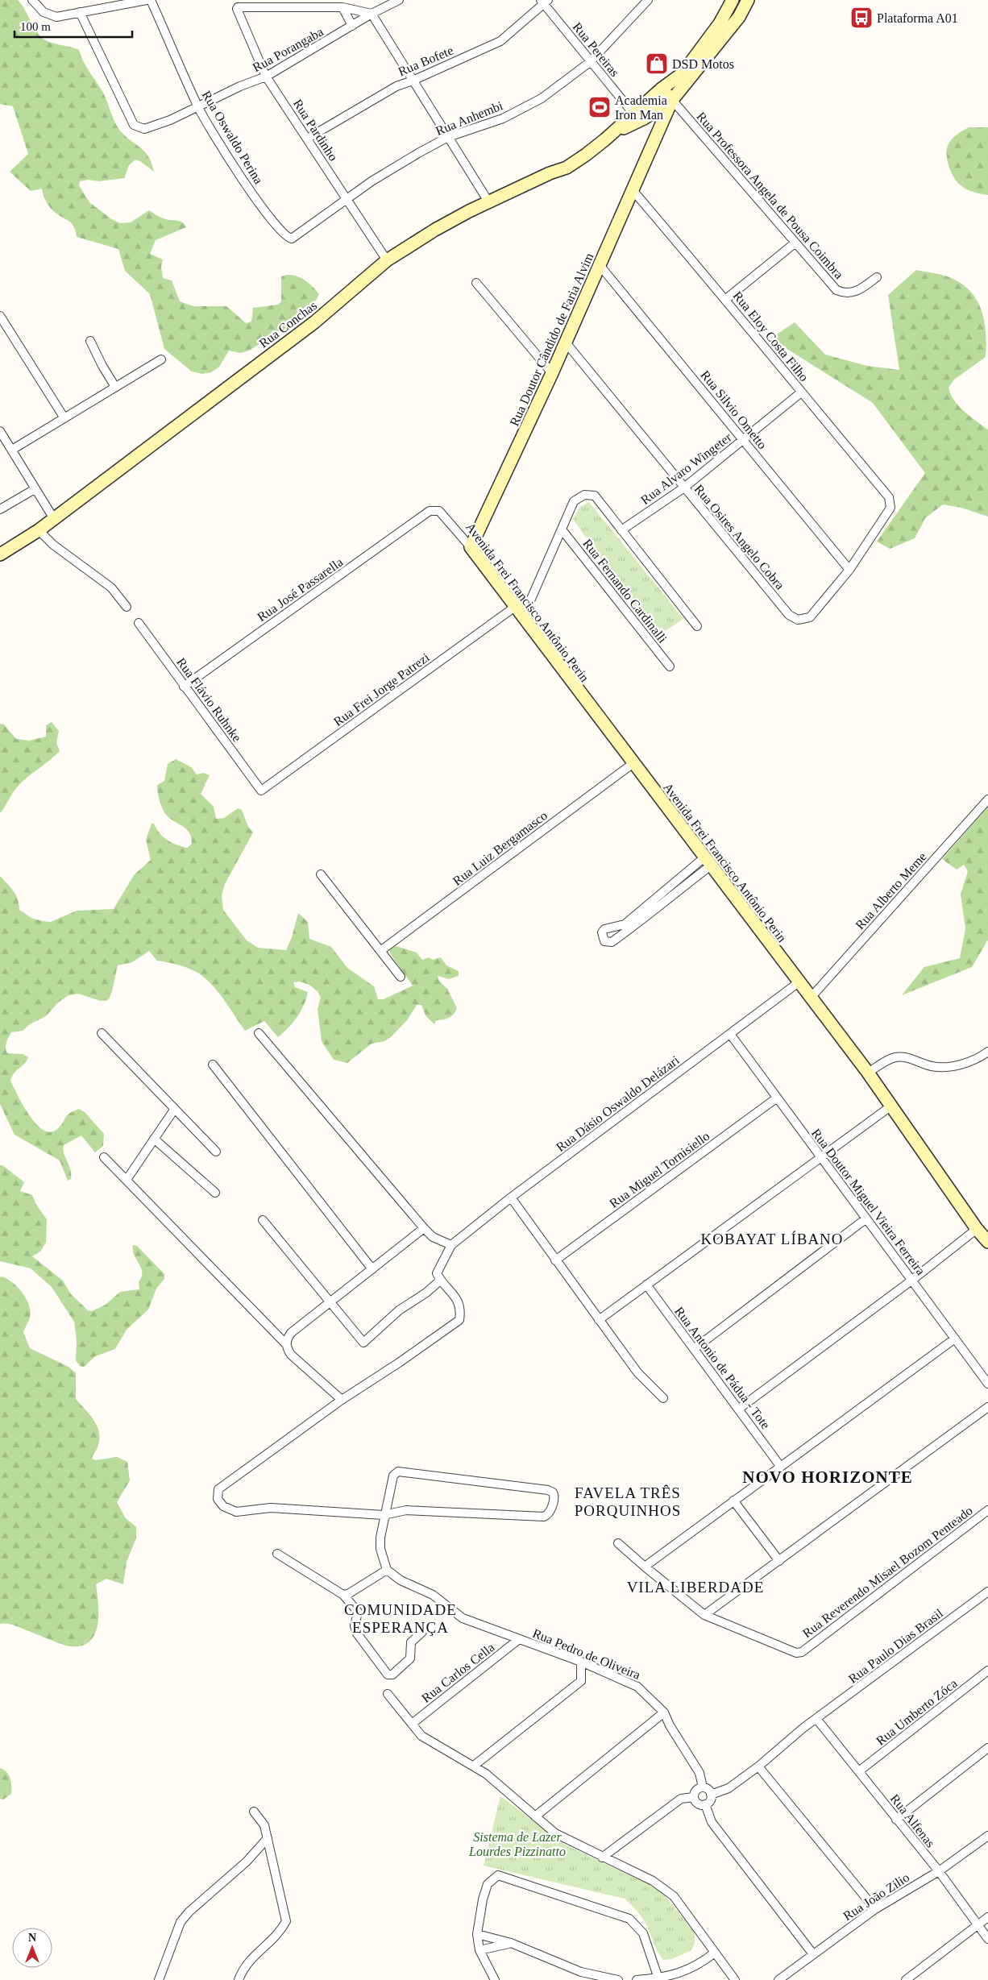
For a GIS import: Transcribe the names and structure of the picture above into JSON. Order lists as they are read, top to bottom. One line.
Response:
{"streets":{"street":["Rua Porangaba","Rua Pereiras","Rua Bofete","Rua Anhembi","Rua Pardinho","Rua Oswaldo Perina","Rua Professora Angela de Pousa Coimbra","Rua Conchas","Rua Eloy Costa Filho","Rua Doutor Cândido de Faria Alvim","Rua Silvio Ometto","Rua Alvaro Wingeter","Rua Osires Angelo Cobra","Rua José Passarella","Rua Fernando Cardinalli","Avenida Frei Francisco Antônio Perin","Rua Frei Jorge Patrezi","Rua Flávio Ruhnke","Rua Luiz Bergamasco","Rua Alberto Meme","Rua Dásio Oswaldo Delázari","Rua Miguel Tornisiello","Rua Doutor Miguel Vieira Ferreira","Rua Antonio de Pádua - Tote","Rua Reverendo Misael Bozom Penteado","Rua Paulo Dias Brasil","Rua Pedro de Oliveira","Rua Carlos Cella","Rua Umberto Zóca","Rua Alfenas","Rua João Zilio"]},"crossings":[["Rua Porangaba","Rua Pardinho"],["Rua Porangaba","Rua Oswaldo Perina"],["Rua Pereiras","Rua Bofete"],["Rua Pereiras","Rua Anhembi"],["Rua Pereiras","Rua Conchas"],["Rua Bofete","Rua Pardinho"],["Rua Anhembi","Rua Pardinho"],["Rua Anhembi","Rua Oswaldo Perina"],["Rua Pardinho","Rua Conchas"],["Rua Professora Angela de Pousa Coimbra","Rua Conchas"],["Rua Professora Angela de Pousa Coimbra","Rua Doutor Cândido de Faria Alvim"],["Rua Conchas","Rua Doutor Cândido de Faria Alvim"],["Rua Eloy Costa Filho","Rua Doutor Cândido de Faria Alvim"],["Rua Eloy Costa Filho","Rua Alvaro Wingeter"],["Rua Eloy Costa Filho","Rua Osires Angelo Cobra"],["Rua Doutor Cândido de Faria Alvim","Rua Silvio Ometto"],["Rua Doutor Cândido de Faria Alvim","Rua Osires Angelo Cobra"],["Rua Doutor Cândido de Faria Alvim","Avenida Frei Francisco Antônio Perin"],["Rua Silvio Ometto","Rua Alvaro Wingeter"],["Rua Silvio Ometto","Rua Osires Angelo Cobra"],["Rua Alvaro Wingeter","Rua Osires Angelo Cobra"],["Rua José Passarella","Avenida Frei Francisco Antônio Perin"],["Rua José Passarella","Rua Flávio Ruhnke"],["Avenida Frei Francisco Antônio Perin","Rua Frei Jorge Patrezi"],["Avenida Frei Francisco Antônio Perin","Rua Luiz Bergamasco"],["Avenida Frei Francisco Antônio Perin","Rua Alberto Meme"],["Avenida Frei Francisco Antônio Perin","Rua Dásio Oswaldo Delázari"],["Rua Frei Jorge Patrezi","Rua Flávio Ruhnke"],["Rua Dásio Oswaldo Delázari","Rua Doutor Miguel Vieira Ferreira"],["Rua Miguel Tornisiello","Rua Doutor Miguel Vieira Ferreira"],["Rua Paulo Dias Brasil","Rua Pedro de Oliveira"],["Rua Paulo Dias Brasil","Rua Alfenas"],["Rua Pedro de Oliveira","Rua Carlos Cella"],["Rua Umberto Zóca","Rua Alfenas"],["Rua Alfenas","Rua João Zilio"]],"districts":["KOBAYAT LÍBANO","NOVO HORIZONTE","FAVELA TRÊS PORQUINHOS","VILA LIBERDADE","COMUNIDADE ESPERANÇA"],"parks":["Sistema de Lazer Lourdes Pizzinatto"],"places":{"bus stop":["Plataforma A01"],"shop":["DSD Motos"],"sports":["Academia Iron Man"]},"scale_bar":"100 m","north":"top"}
